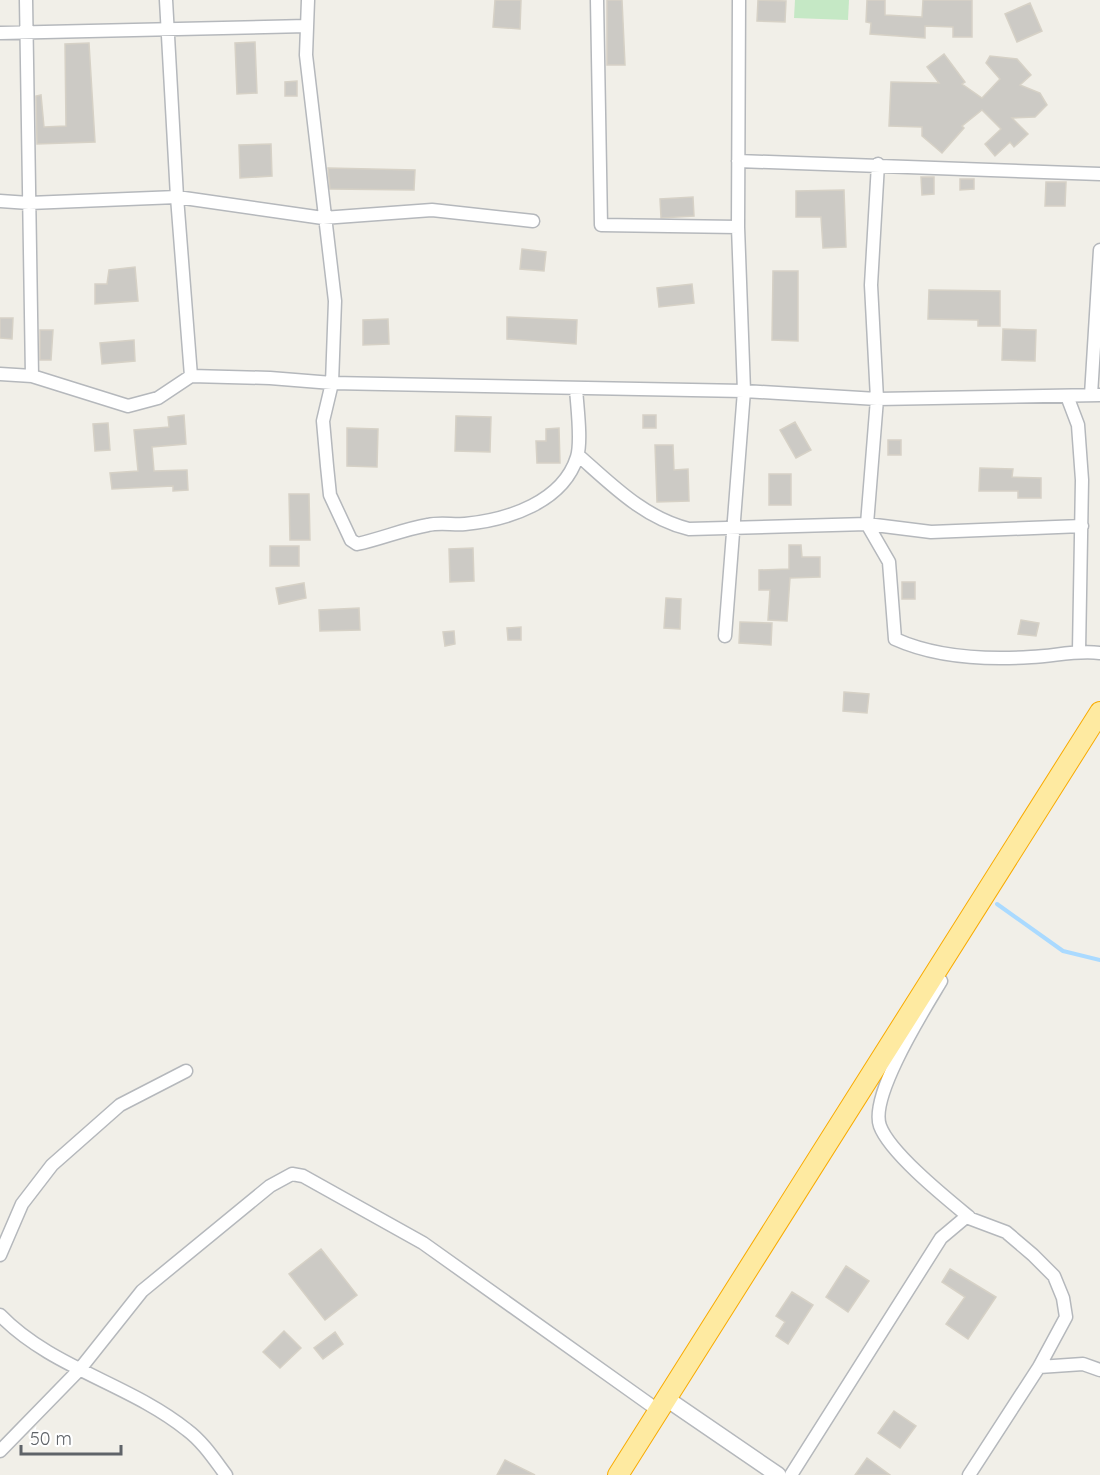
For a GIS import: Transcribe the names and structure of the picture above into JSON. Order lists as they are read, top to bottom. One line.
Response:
{"scale_bar":"50 m"}
